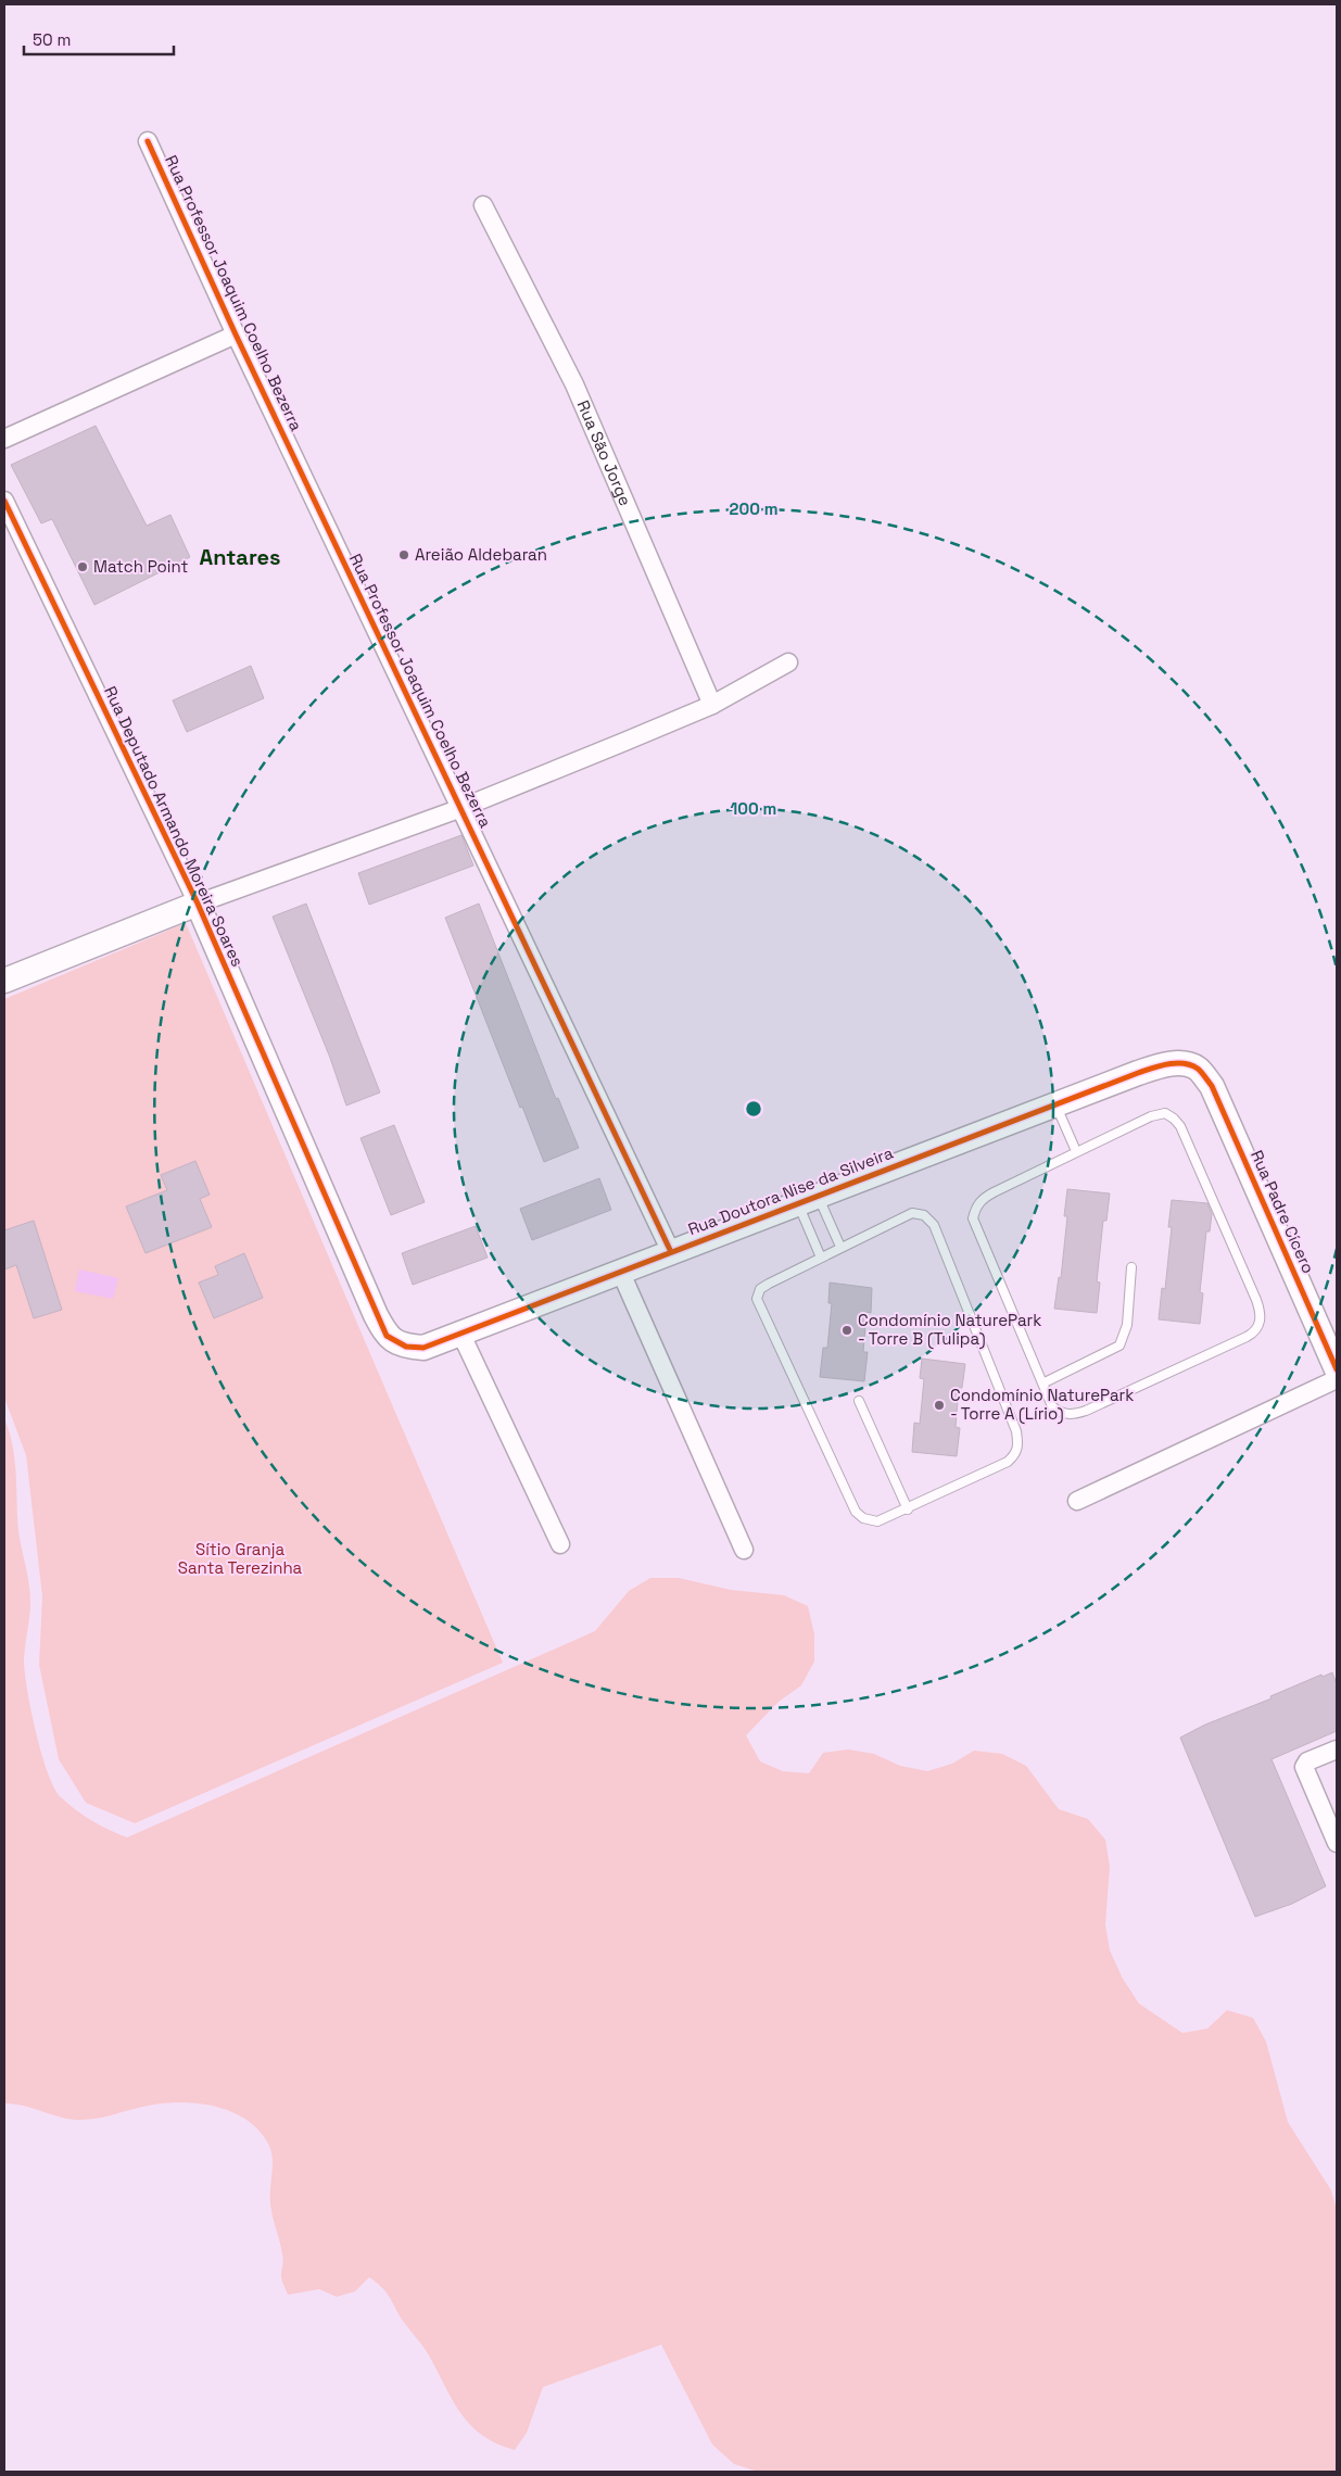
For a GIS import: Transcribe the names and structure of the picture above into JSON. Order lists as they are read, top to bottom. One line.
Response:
{"streets":{"street":["Rua Professor Joaquim Coelho Bezerra","Rua São Jorge","Rua Deputado Armando Moreira Soares","Rua Doutora Nise da Silveira","Rua Padre Cícero"]},"crossings":[["Rua Professor Joaquim Coelho Bezerra","Rua Doutora Nise da Silveira"],["Rua Deputado Armando Moreira Soares","Rua Doutora Nise da Silveira"],["Rua Doutora Nise da Silveira","Rua Padre Cícero"]],"districts":["Antares"],"parks":["Sítio Granja Santa Terezinha"],"places":["Areião Aldebaran","Match Point","Condomínio NaturePark - Torre B (Tulipa)","Condomínio NaturePark - Torre A (Lírio)"],"scale_bar":"50 m","rings":["200 m","100 m"]}
